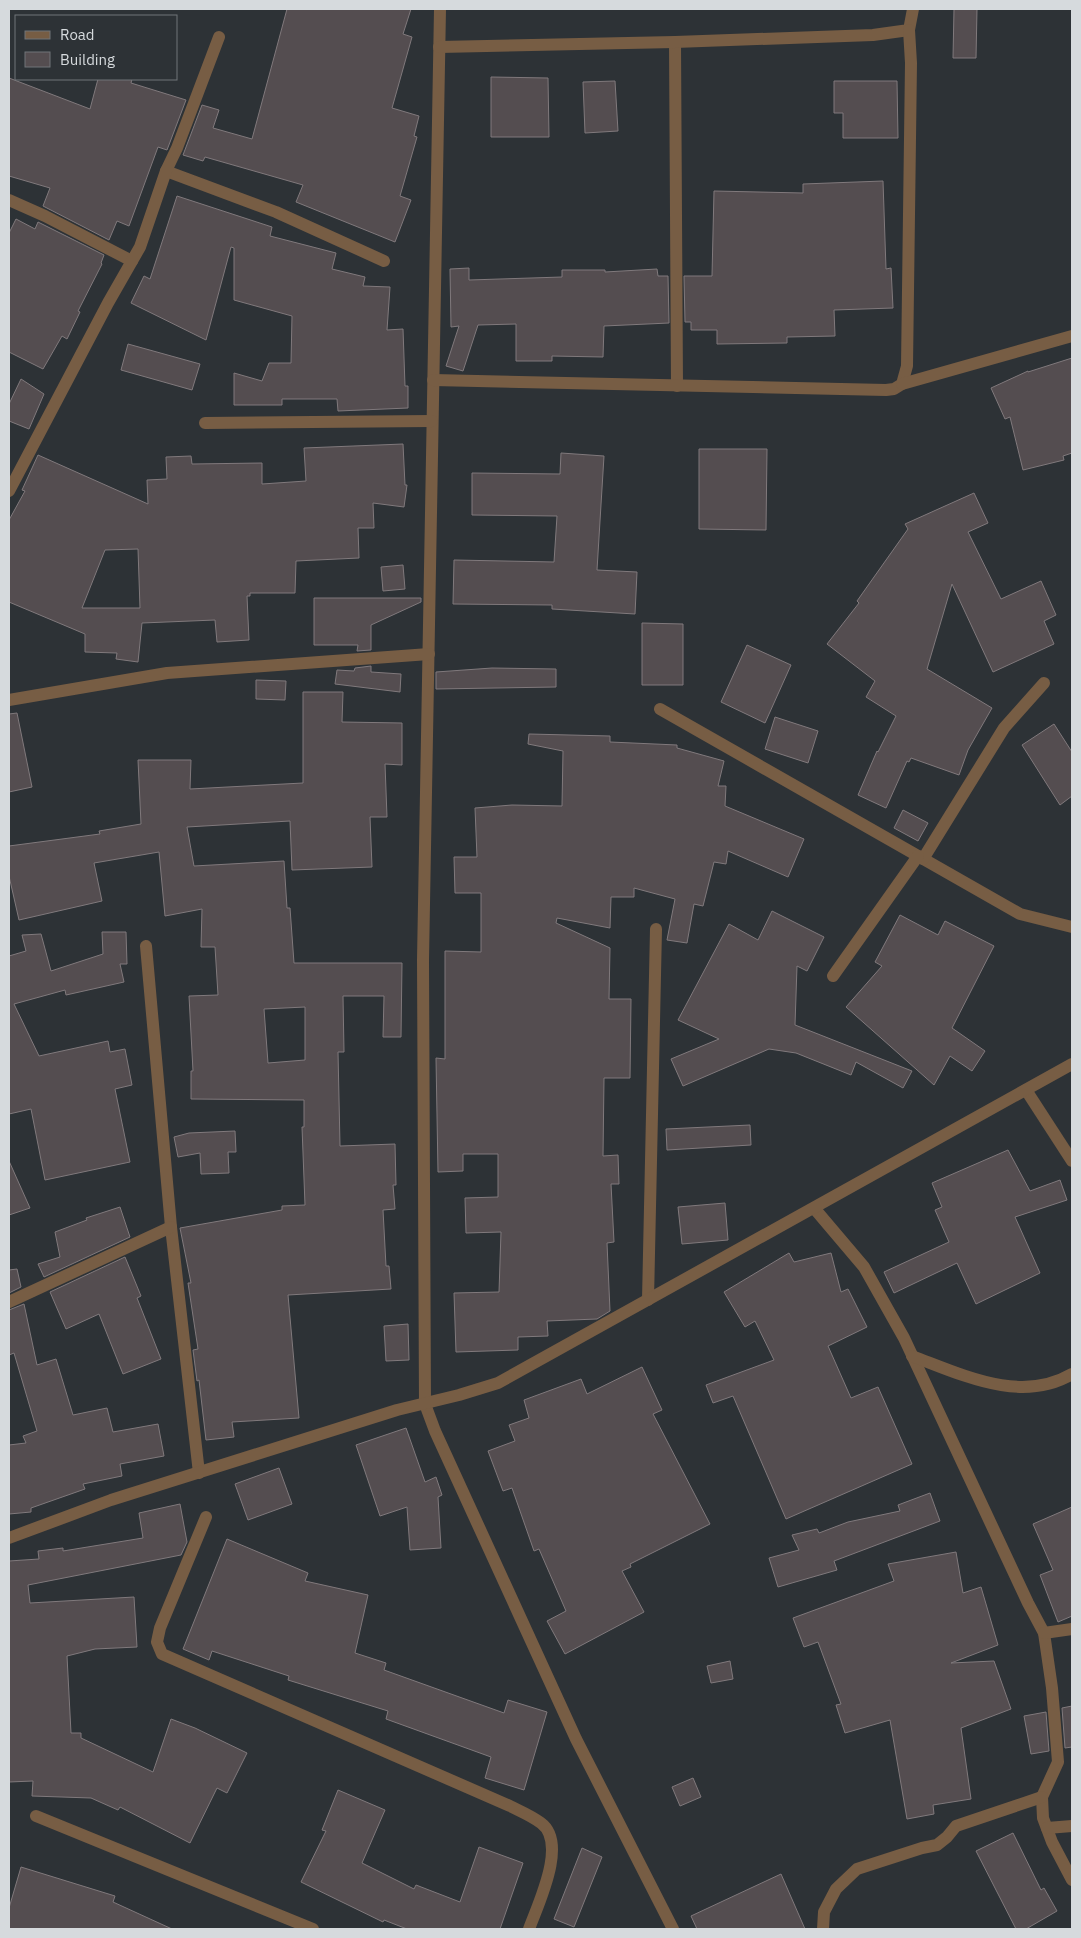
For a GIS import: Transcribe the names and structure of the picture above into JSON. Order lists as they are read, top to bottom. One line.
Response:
{"legend":["Road","Building"]}
